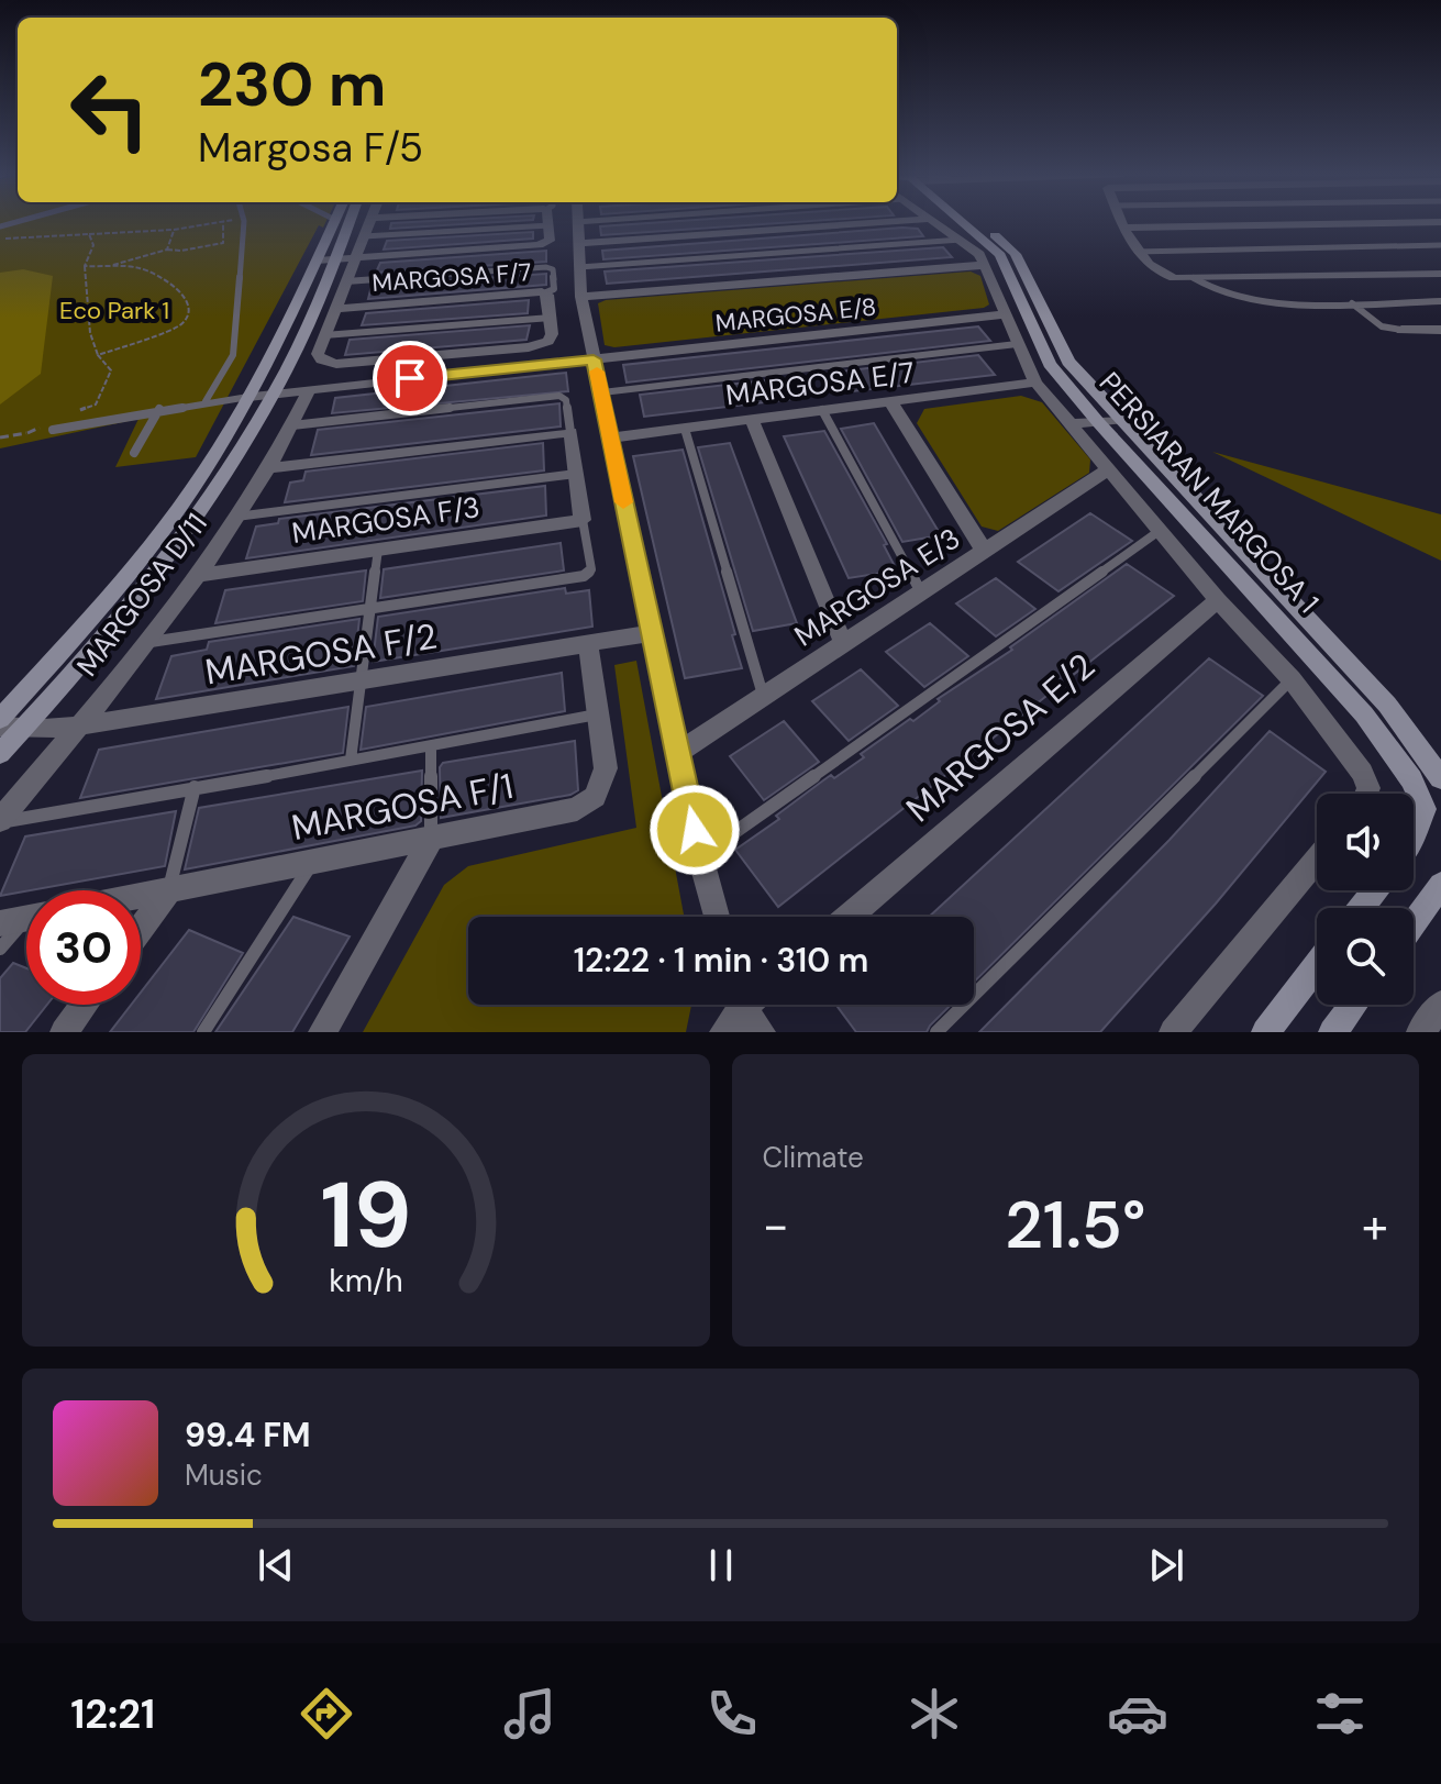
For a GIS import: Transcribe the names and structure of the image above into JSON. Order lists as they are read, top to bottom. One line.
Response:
{"streets":{"street":["MARGOSA F/7","MARGOSA E/8","MARGOSA E/7","PERSIARAN MARGOSA 1","MARGOSA F/3","MARGOSA E/3","MARGOSA D/11","MARGOSA F/2","MARGOSA E/2","MARGOSA F/1"]},"crossings":[["MARGOSA E/8","MARGOSA D/11"],["MARGOSA F/3","MARGOSA D/11"],["MARGOSA D/11","MARGOSA F/2"],["MARGOSA F/2","MARGOSA F/1"]],"parks":["Eco Park 1"],"page":{"turn":["230 m","Margosa F/5"],"limit":"30","trip":"12:22 · 1 min · 310 m","tile":"Climate","heat":["−","21.5°","+"],"song":["99.4 FM","Music"],"tabs":"12:21","gauge":["19","km/h"]}}
